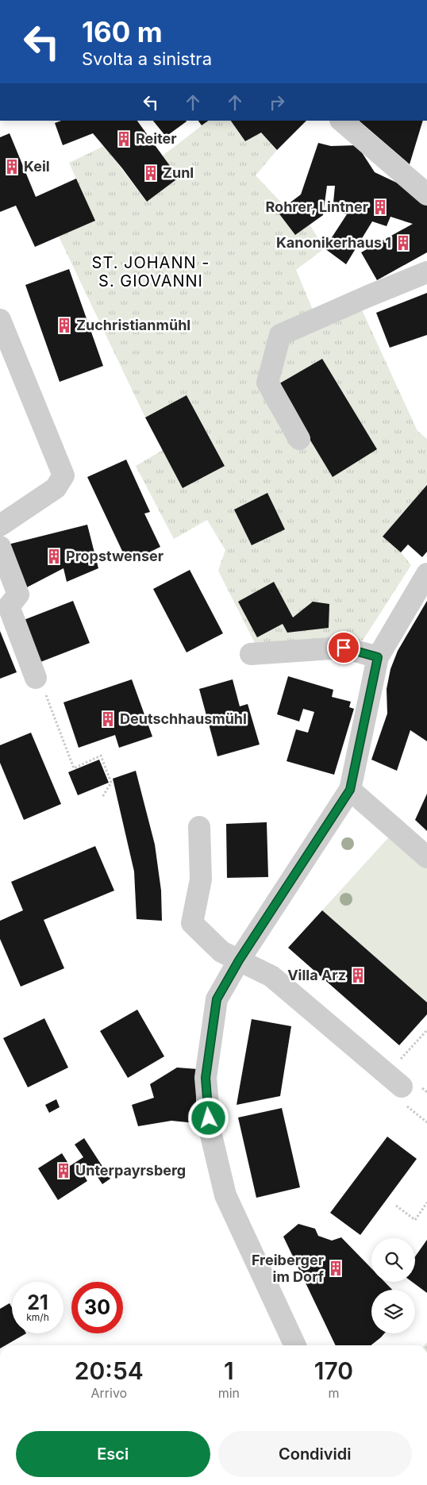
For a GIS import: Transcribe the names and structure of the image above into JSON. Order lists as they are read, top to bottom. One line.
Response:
{"districts":["ST. JOHANN - S. GIOVANNI"],"places":{"building":["Reiter","Keil","Zunl","Rohrer, Lintner","Kanonikerhaus 1","Zuchristianmühl","Propstwenser","Deutschhausmühl","Villa Arz","Unterpayrsberg","Freiberger im Dorf"]},"page":{"turn":["160 m","Svolta a sinistra"],"speed":"21 km/h","limit":"30","eta":["20:54","Arrivo","1","min","170","m"],"buttons":["Esci","Condividi"]}}
